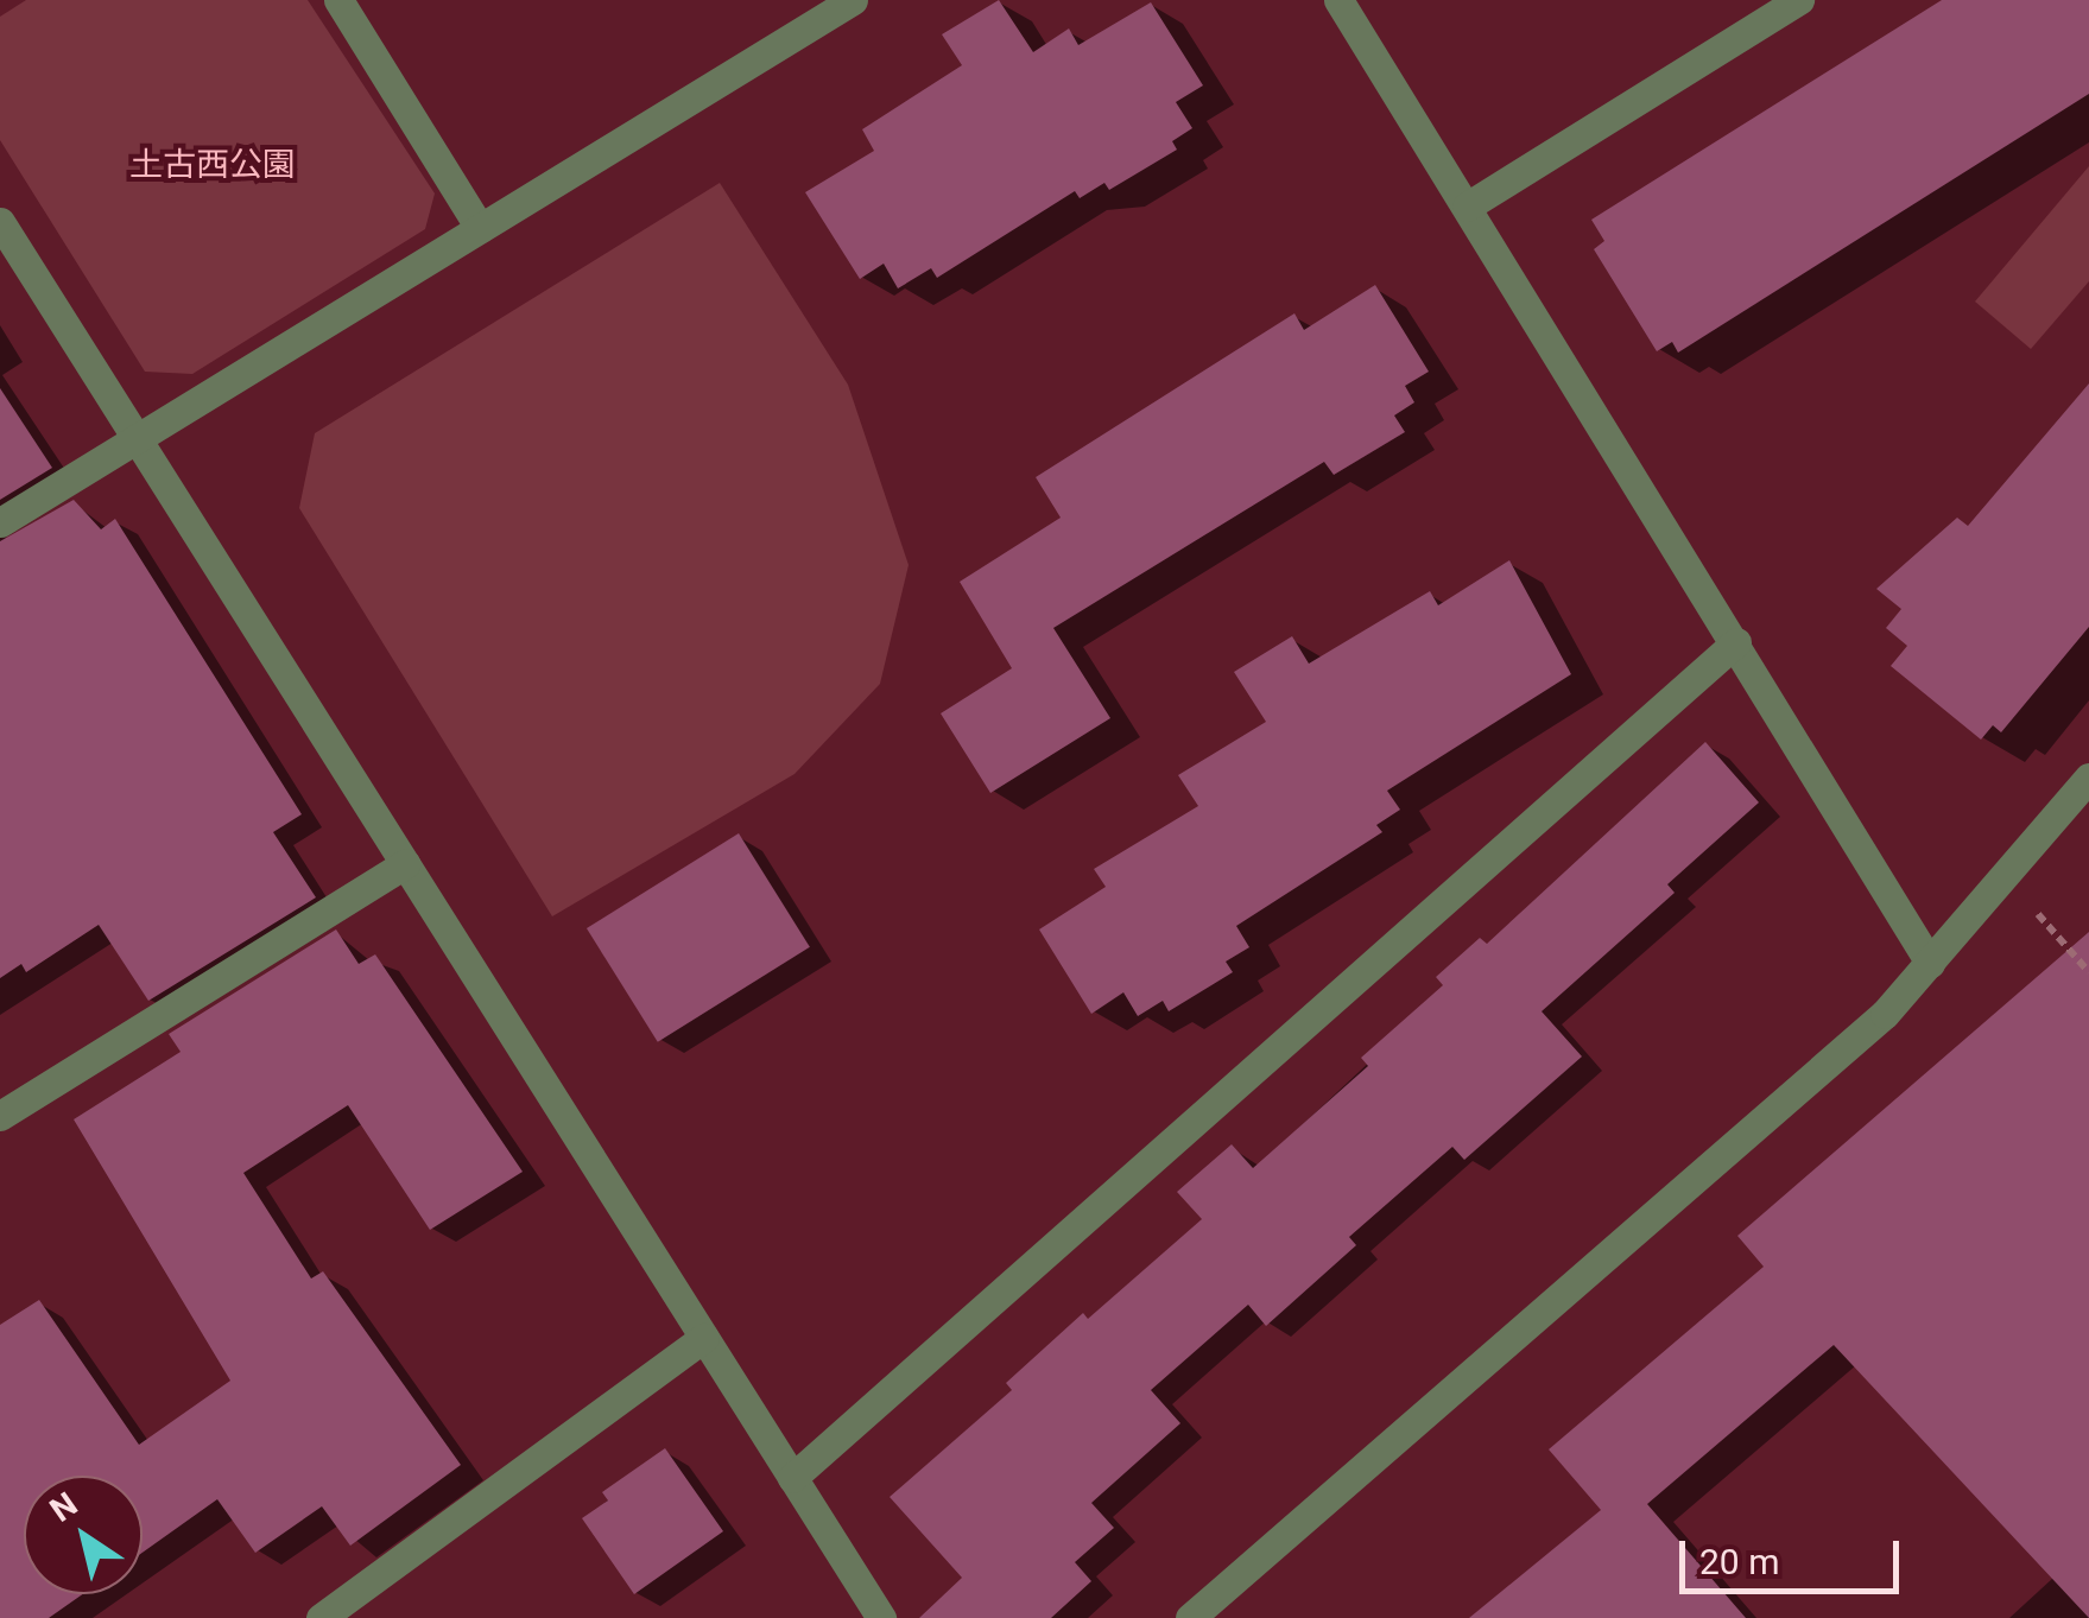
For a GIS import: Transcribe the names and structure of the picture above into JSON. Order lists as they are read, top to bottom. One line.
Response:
{"parks":["土古西公園"],"scale_bar":"20 m","north":"top left"}
